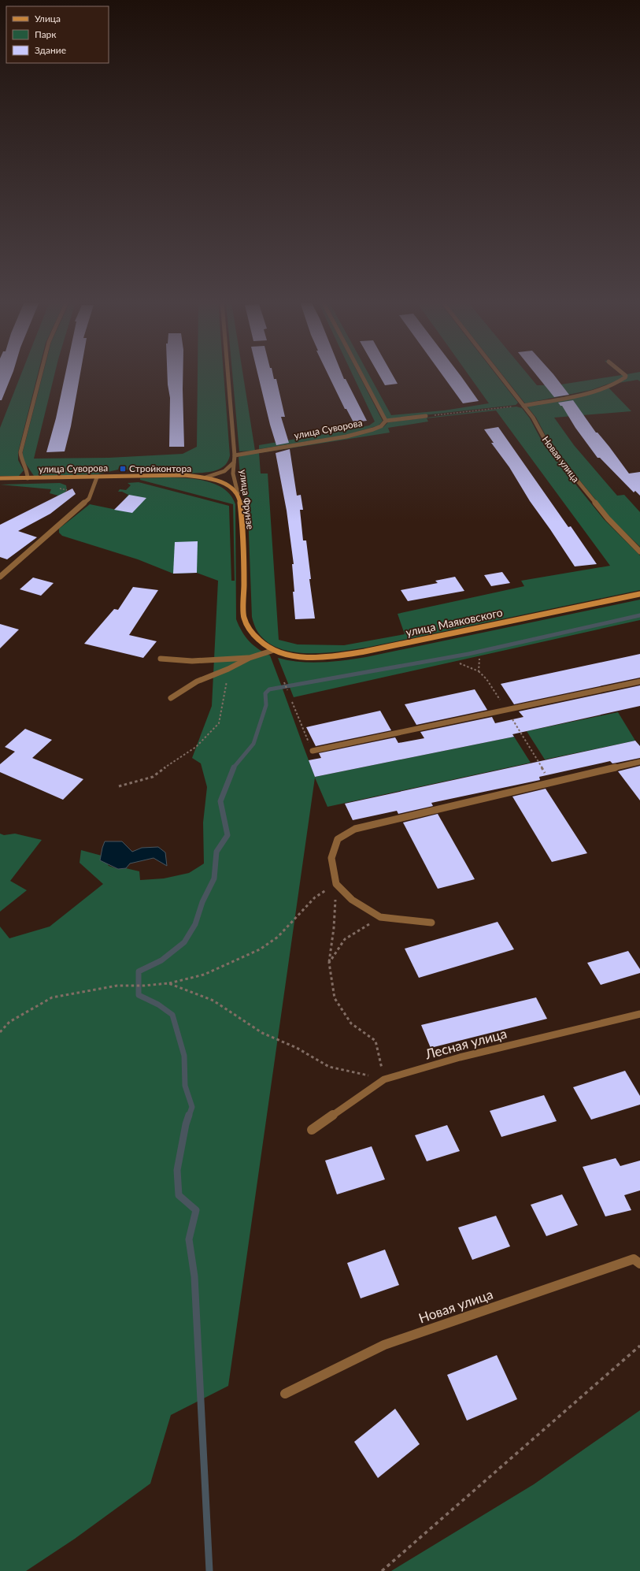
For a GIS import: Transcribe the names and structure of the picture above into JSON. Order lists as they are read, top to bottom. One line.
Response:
{"streets":{"main road":["улица Суворова","улица Фрунзе","улица Маяковского"],"street":["Новая улица","Лесная улица"]},"crossings":[["улица Суворова","улица Фрунзе"],["улица Фрунзе","улица Маяковского"]],"places":{"transit":["Стройконтора"]},"legend":["Улица","Парк","Здание"]}
